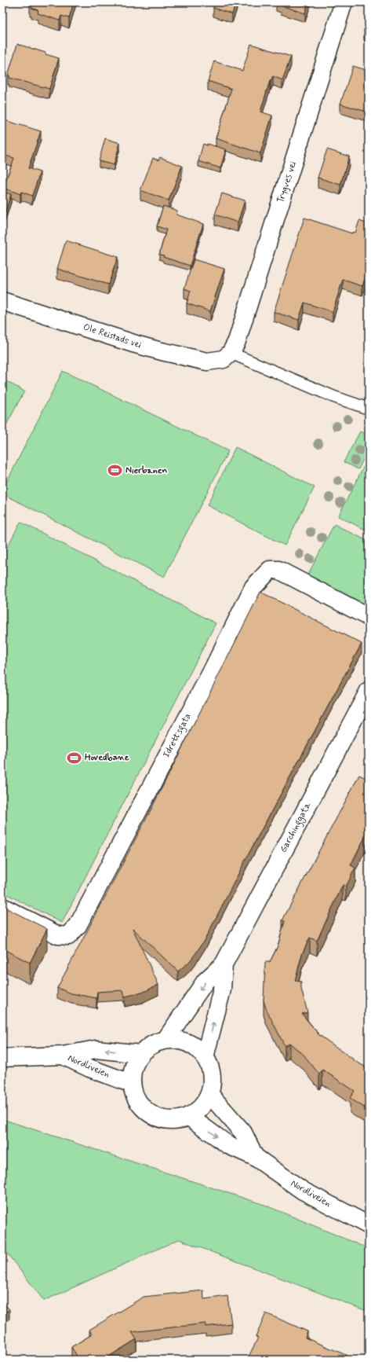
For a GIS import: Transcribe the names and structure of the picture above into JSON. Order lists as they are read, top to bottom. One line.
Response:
{"streets":{"street":["Trygves vei","Ole Reistads vei","Idrettsgata","Garchinggata","Nordliveien"]},"crossings":[["Trygves vei","Ole Reistads vei"],["Garchinggata","Nordliveien"]],"places":{"sports":["Nierbanen","Hovedbane"]}}
